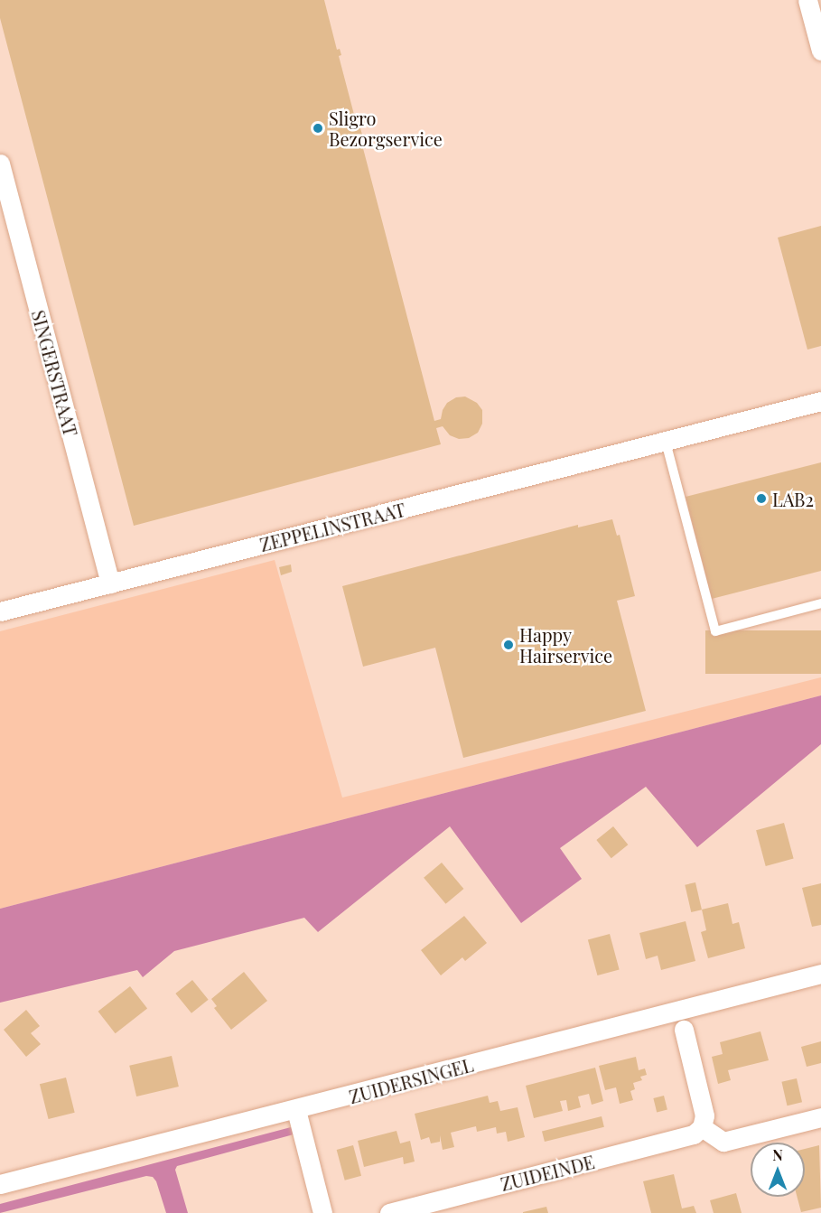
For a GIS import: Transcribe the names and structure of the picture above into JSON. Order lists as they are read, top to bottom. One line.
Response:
{"streets":{"street":["SINGERSTRAAT","ZEPPELINSTRAAT","ZUIDERSINGEL","ZUIDEINDE"]},"crossings":[["SINGERSTRAAT","ZEPPELINSTRAAT"]],"places":["Sligro Bezorgservice","LAB2","Happy Hairservice"],"north":"top"}
